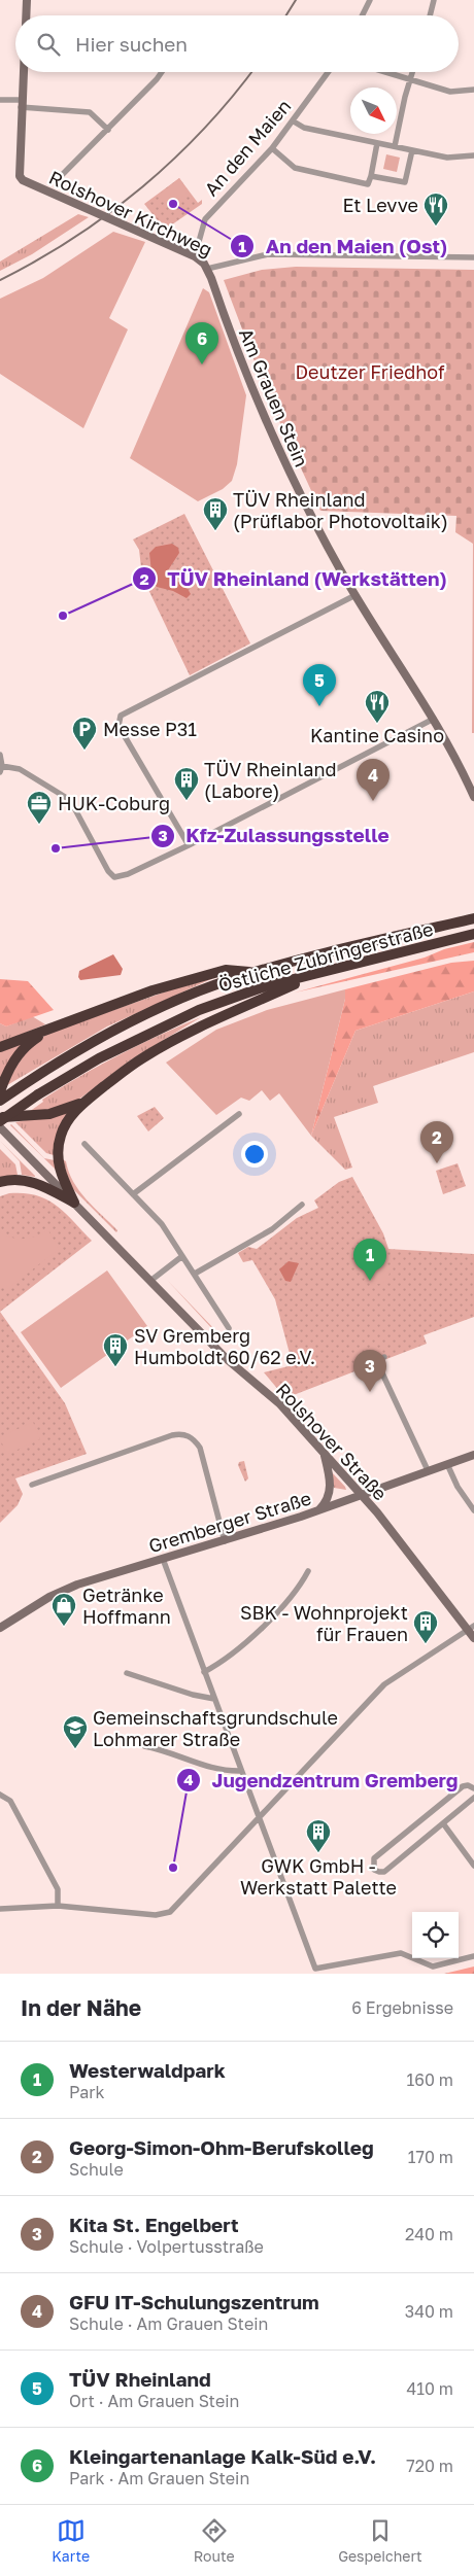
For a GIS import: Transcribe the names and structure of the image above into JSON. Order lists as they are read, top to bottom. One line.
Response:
{"streets":{"highway":["Östliche Zubringerstraße"],"street":["An den Maien","Rolshover Kirchweg","Am Grauen Stein","Rolshover Straße","Gremberger Straße"]},"crossings":[["An den Maien","Rolshover Kirchweg"],["Rolshover Kirchweg","Am Grauen Stein"],["Rolshover Straße","Gremberger Straße"]],"parks":["Deutzer Friedhof"],"places":{"other":["An den Maien (Ost)","TÜV Rheinland (Werkstätten)","Kfz-Zulassungsstelle","Jugendzentrum Gremberg"],"restaurant":["Et Levve","Kantine Casino"],"building":["TÜV Rheinland (Prüflabor Photovoltaik)","TÜV Rheinland (Labore)","SV Gremberg Humboldt 60/62 e.V.","SBK - Wohnprojekt für Frauen","GWK GmbH - Werkstatt Palette"],"parking":["Messe P31"],"office":["HUK-Coburg"],"shop":["Getränke Hoffmann"],"school or university":["Gemeinschaftsgrundschule Lohmarer Straße"]},"north":"bottom right","page":{"search":"Hier suchen","pins":["6","5","4","2","1","3"],"heading":["In der Nähe","6 Ergebnisse"],"list":[{"mark":"1","name":"Westerwaldpark","note":"Park","value":"160 m"},{"mark":"2","name":"Georg-Simon-Ohm-Berufskolleg","note":"Schule","value":"170 m"},{"mark":"3","name":"Kita St. Engelbert","note":"Schule · Volpertusstraße","value":"240 m"},{"mark":"4","name":"GFU IT-Schulungszentrum","note":"Schule · Am Grauen Stein","value":"340 m"},{"mark":"5","name":"TÜV Rheinland","note":"Ort · Am Grauen Stein","value":"410 m"},{"mark":"6","name":"Kleingartenanlage Kalk-Süd e.V.","note":"Park · Am Grauen Stein","value":"720 m"}],"nav":["Karte","Route","Gespeichert"]}}
